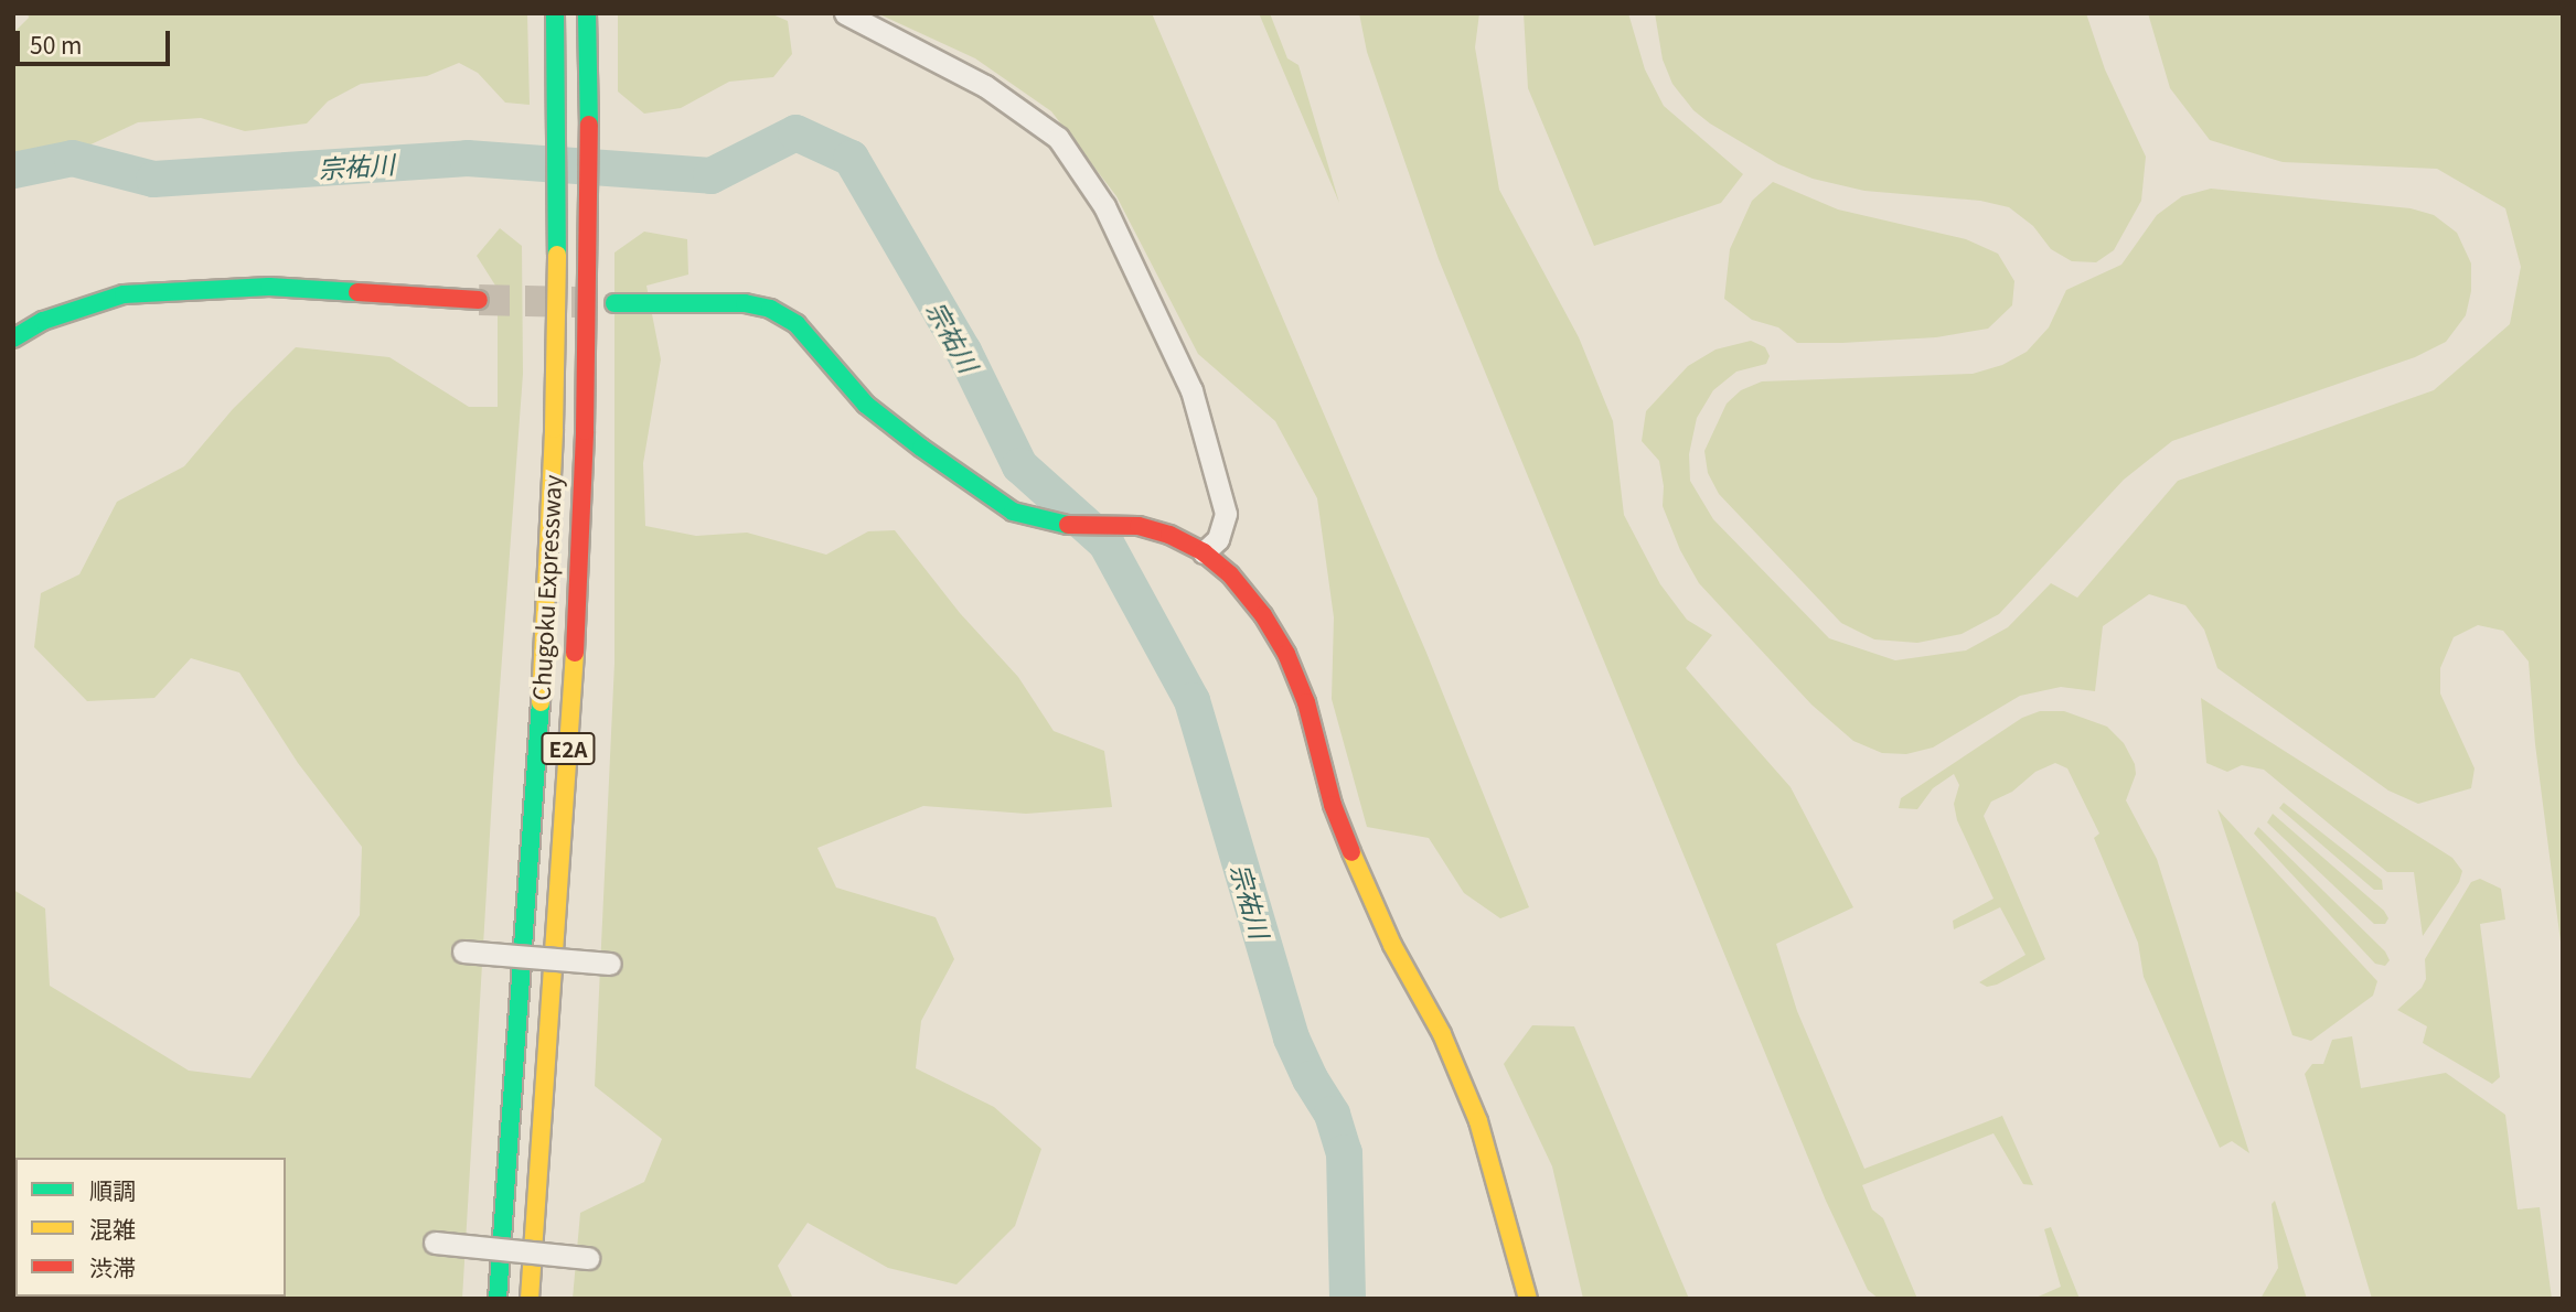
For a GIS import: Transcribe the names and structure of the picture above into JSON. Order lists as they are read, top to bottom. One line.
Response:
{"streets":{"main road":["Chugoku Expressway","E2A"]},"water":["宗祐川"],"legend":["順調","混雑","渋滞"],"scale_bar":"50 m"}
